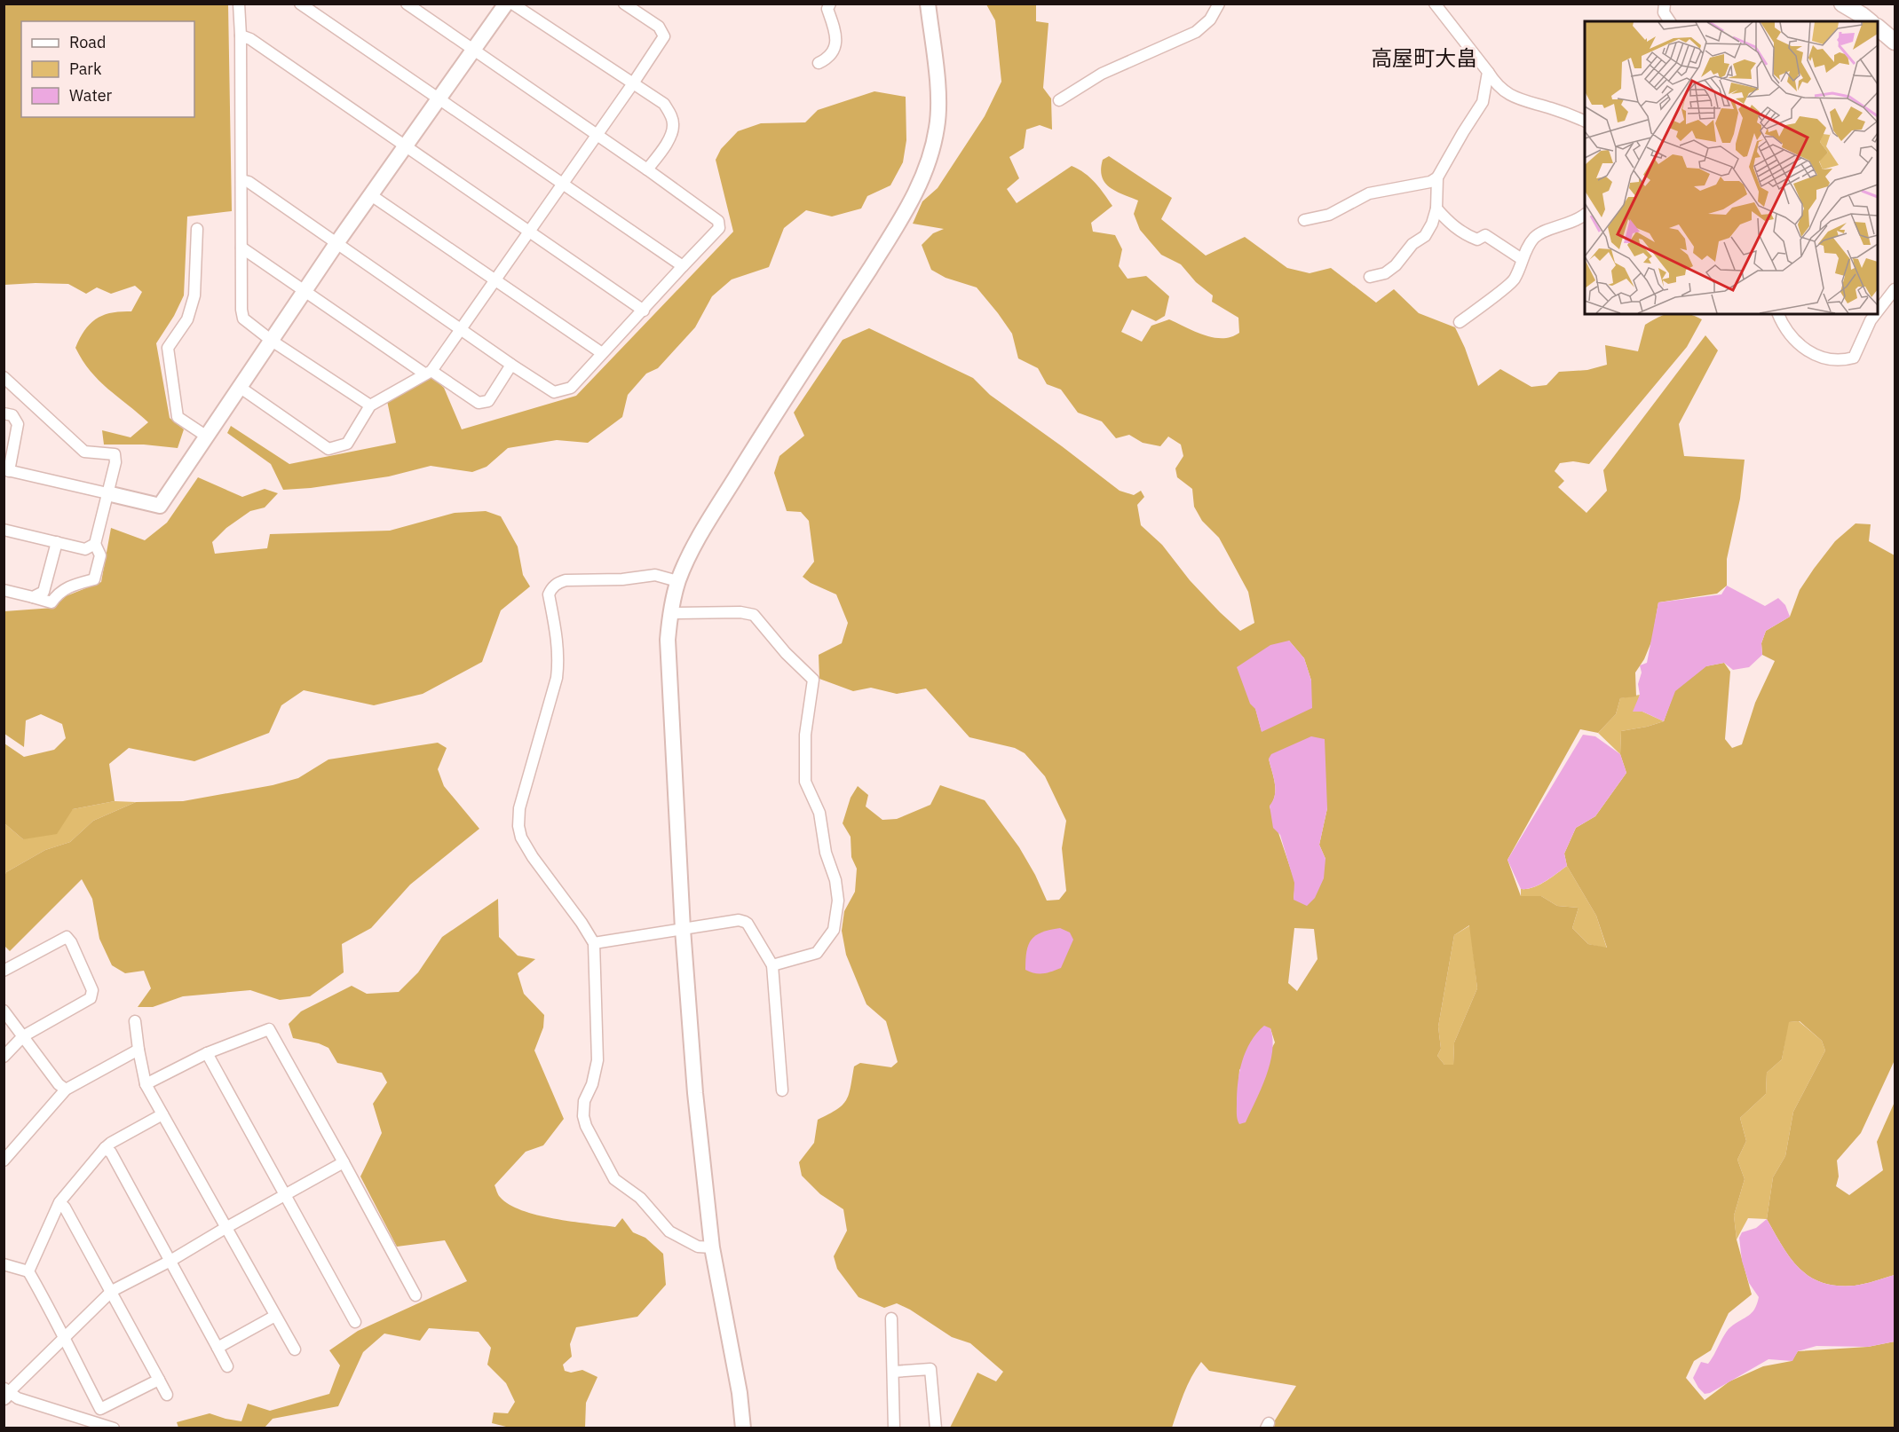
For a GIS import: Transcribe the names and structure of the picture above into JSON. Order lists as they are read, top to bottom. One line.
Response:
{"districts":["高屋町大畠"],"legend":["Road","Park","Water"]}
